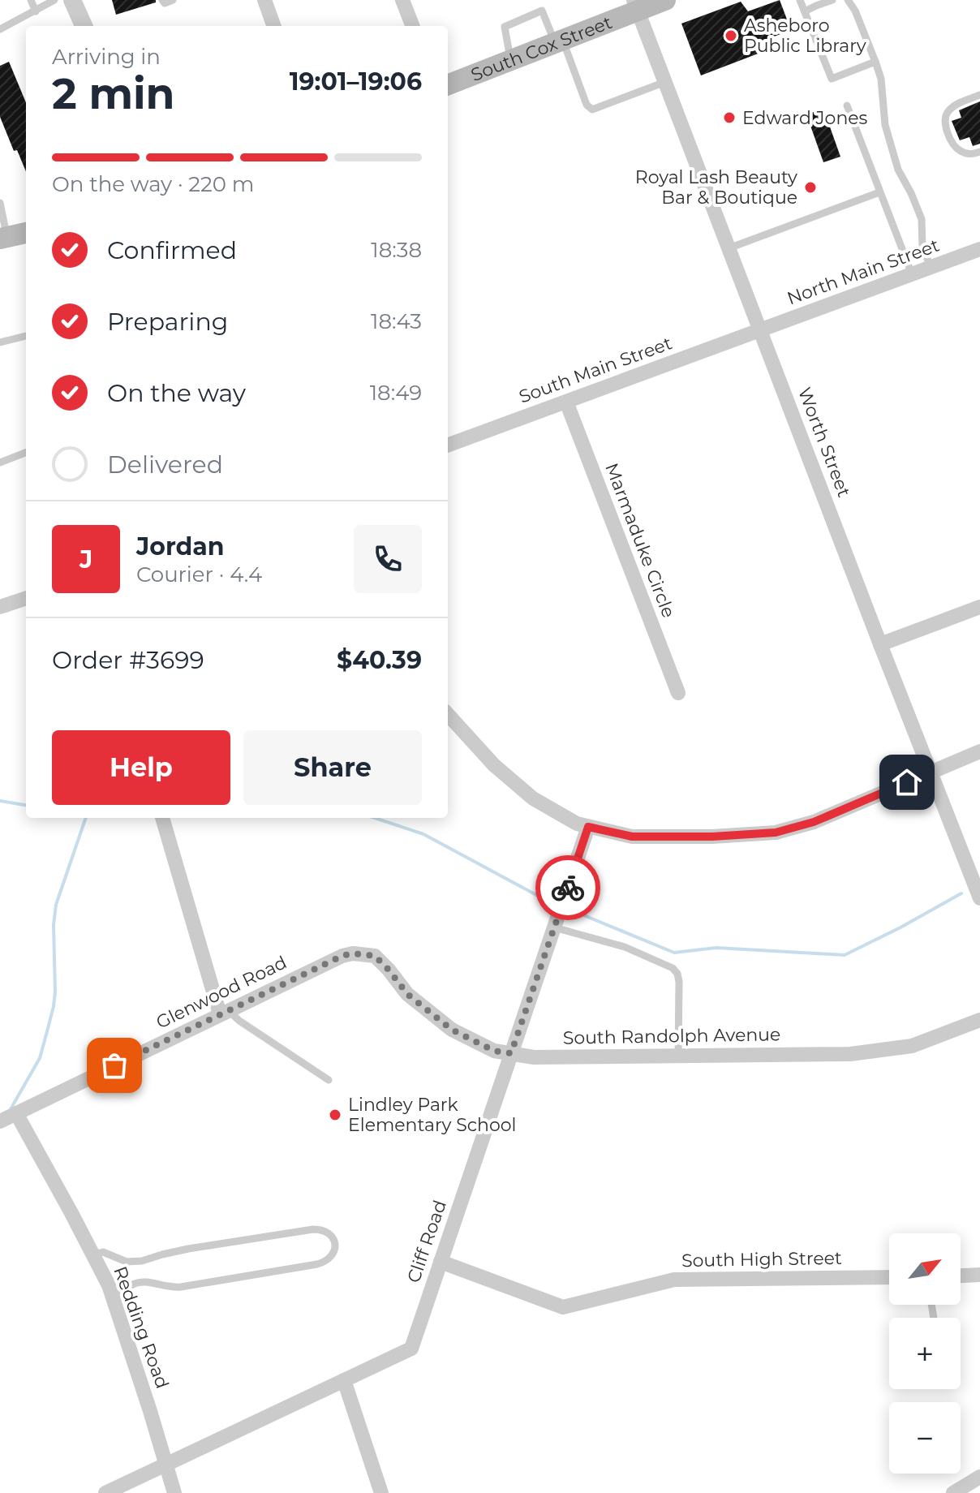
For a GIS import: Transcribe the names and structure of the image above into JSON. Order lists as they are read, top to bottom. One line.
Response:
{"streets":{"main road":["South Cox Street"],"street":["North Main Street","South Main Street","Worth Street","Marmaduke Circle","Glenwood Road","South Randolph Avenue","Cliff Road","South High Street","Redding Road"]},"crossings":[["South Cox Street","Worth Street"],["North Main Street","South Main Street"],["North Main Street","Worth Street"],["South Main Street","Worth Street"],["South Main Street","Marmaduke Circle"],["Glenwood Road","South Randolph Avenue"],["Glenwood Road","Redding Road"],["South Randolph Avenue","Cliff Road"],["Cliff Road","South High Street"],["Cliff Road","Redding Road"]],"places":["Asheboro Public Library","Edward Jones","Royal Lash Beauty Bar & Boutique","Lindley Park Elementary School"],"north":"top right","page":{"heading":["2 min","Arriving in","19:01–19:06"],"panel":["Jordan","Courier · 4.4","Order #3699","$40.39"],"bar":"On the way · 220 m","list":[["Confirmed","18:38"],["Preparing","18:43"],["On the way","18:49"],"Delivered"],"round":"J","buttons":["Help","Share"],"map_buttons":["+","−"]}}
